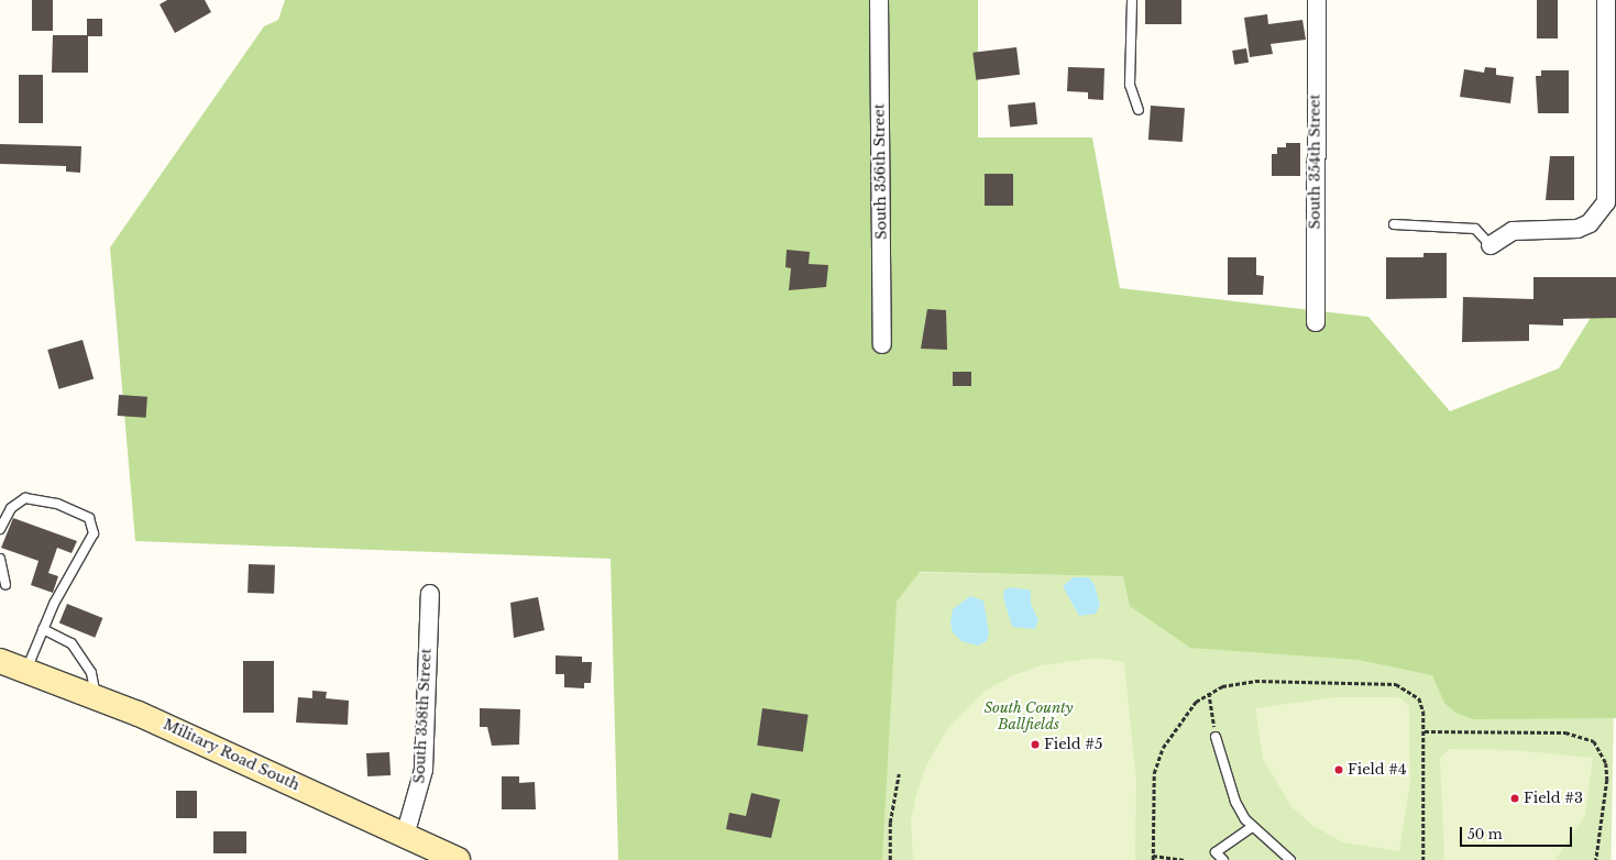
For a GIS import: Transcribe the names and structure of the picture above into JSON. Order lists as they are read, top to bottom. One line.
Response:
{"streets":{"main road":["Military Road South"],"street":["South 354th Street","South 356th Street","South 358th Street"]},"crossings":[["South 358th Street","Military Road South"]],"parks":["South County Ballfields"],"places":["Field #5","Field #4","Field #3"],"scale_bar":"50 m"}
